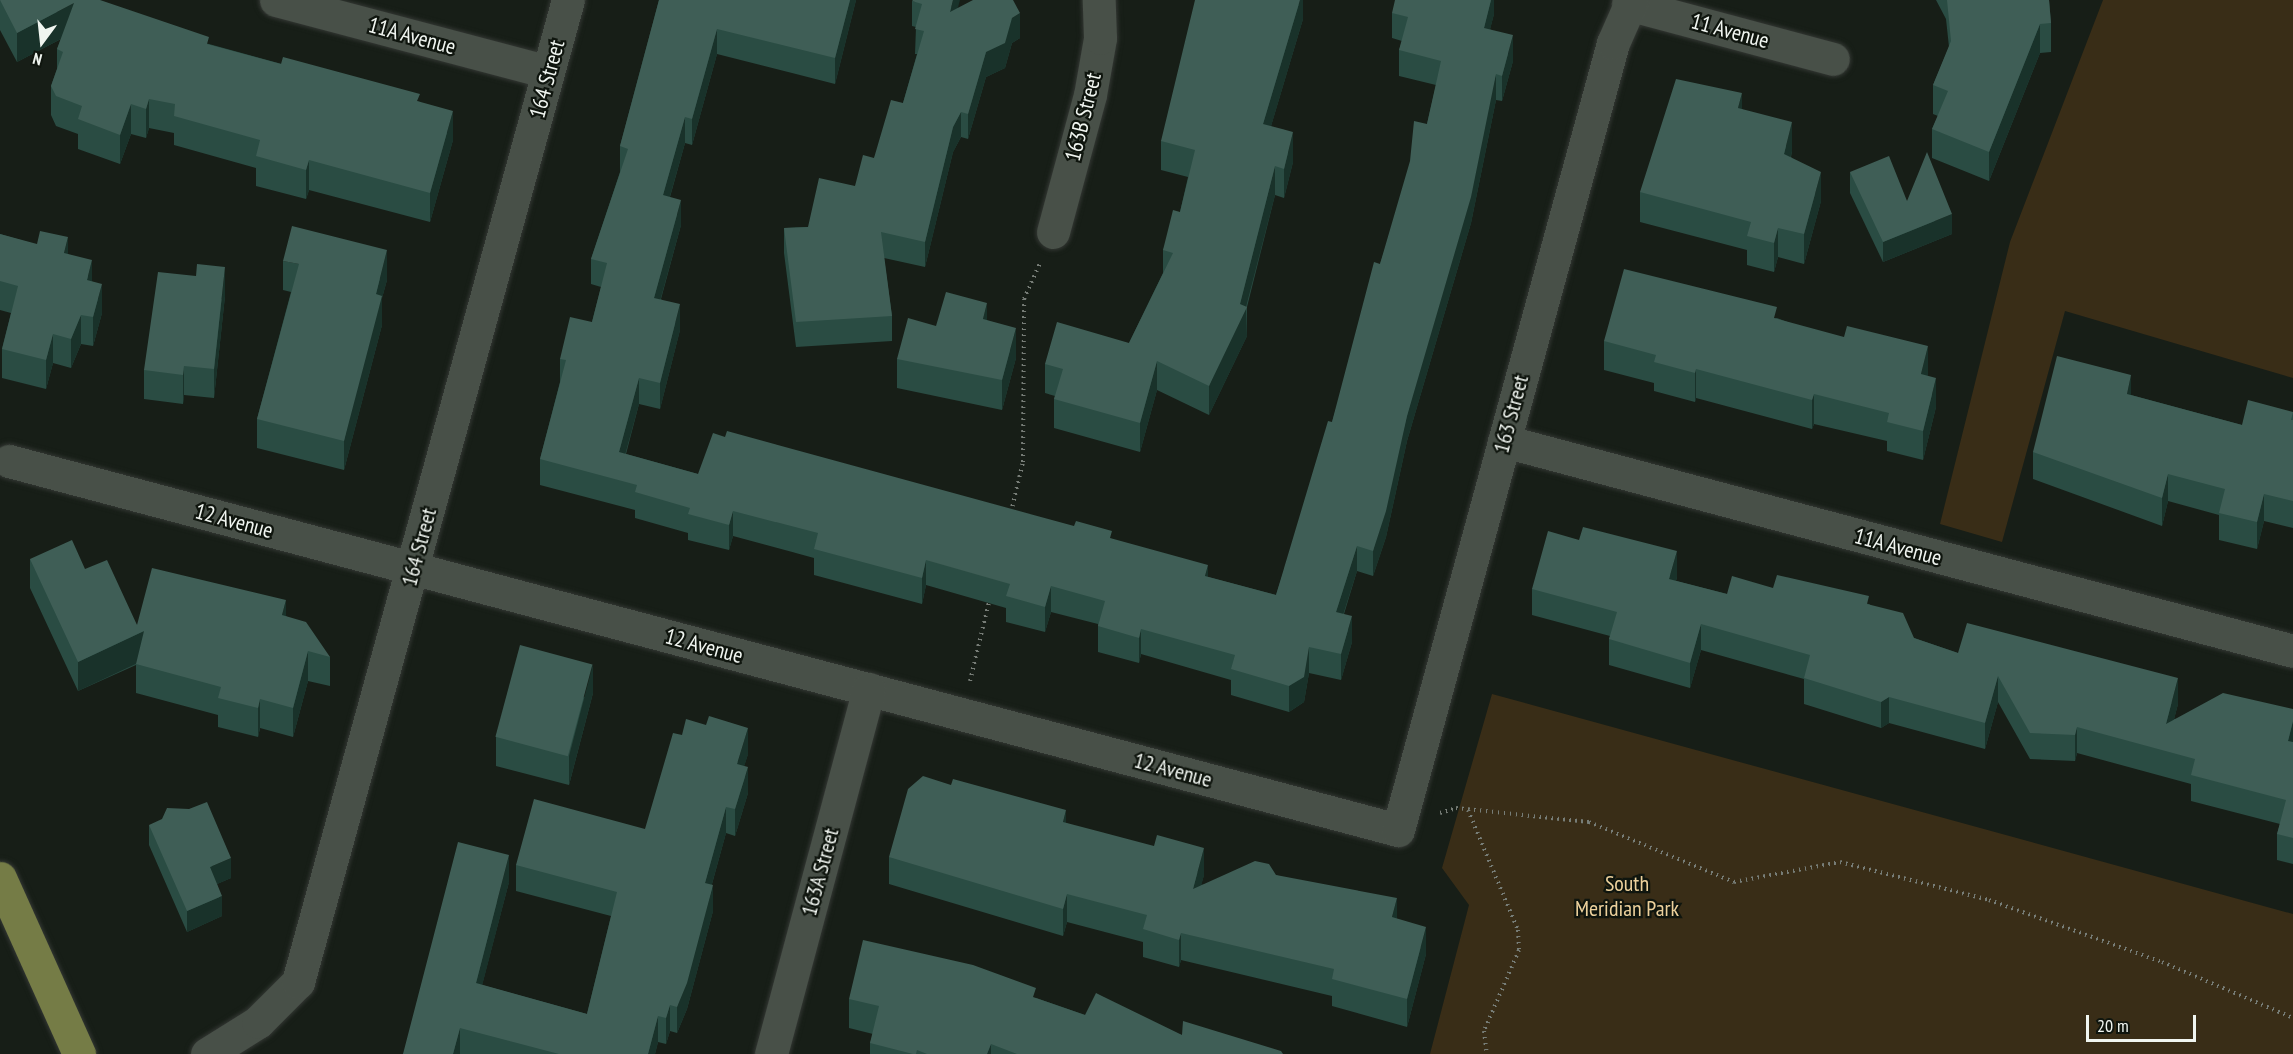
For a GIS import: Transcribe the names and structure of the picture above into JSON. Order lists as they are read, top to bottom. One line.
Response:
{"streets":{"street":["11 Avenue","11A Avenue","164 Street","163B Street","163 Street","12 Avenue","163A Street"]},"crossings":[["11 Avenue","163 Street"],["11A Avenue","164 Street"],["11A Avenue","163 Street"],["164 Street","12 Avenue"],["163 Street","12 Avenue"],["12 Avenue","163A Street"]],"parks":["South Meridian Park"],"scale_bar":"20 m","north":"bottom"}
